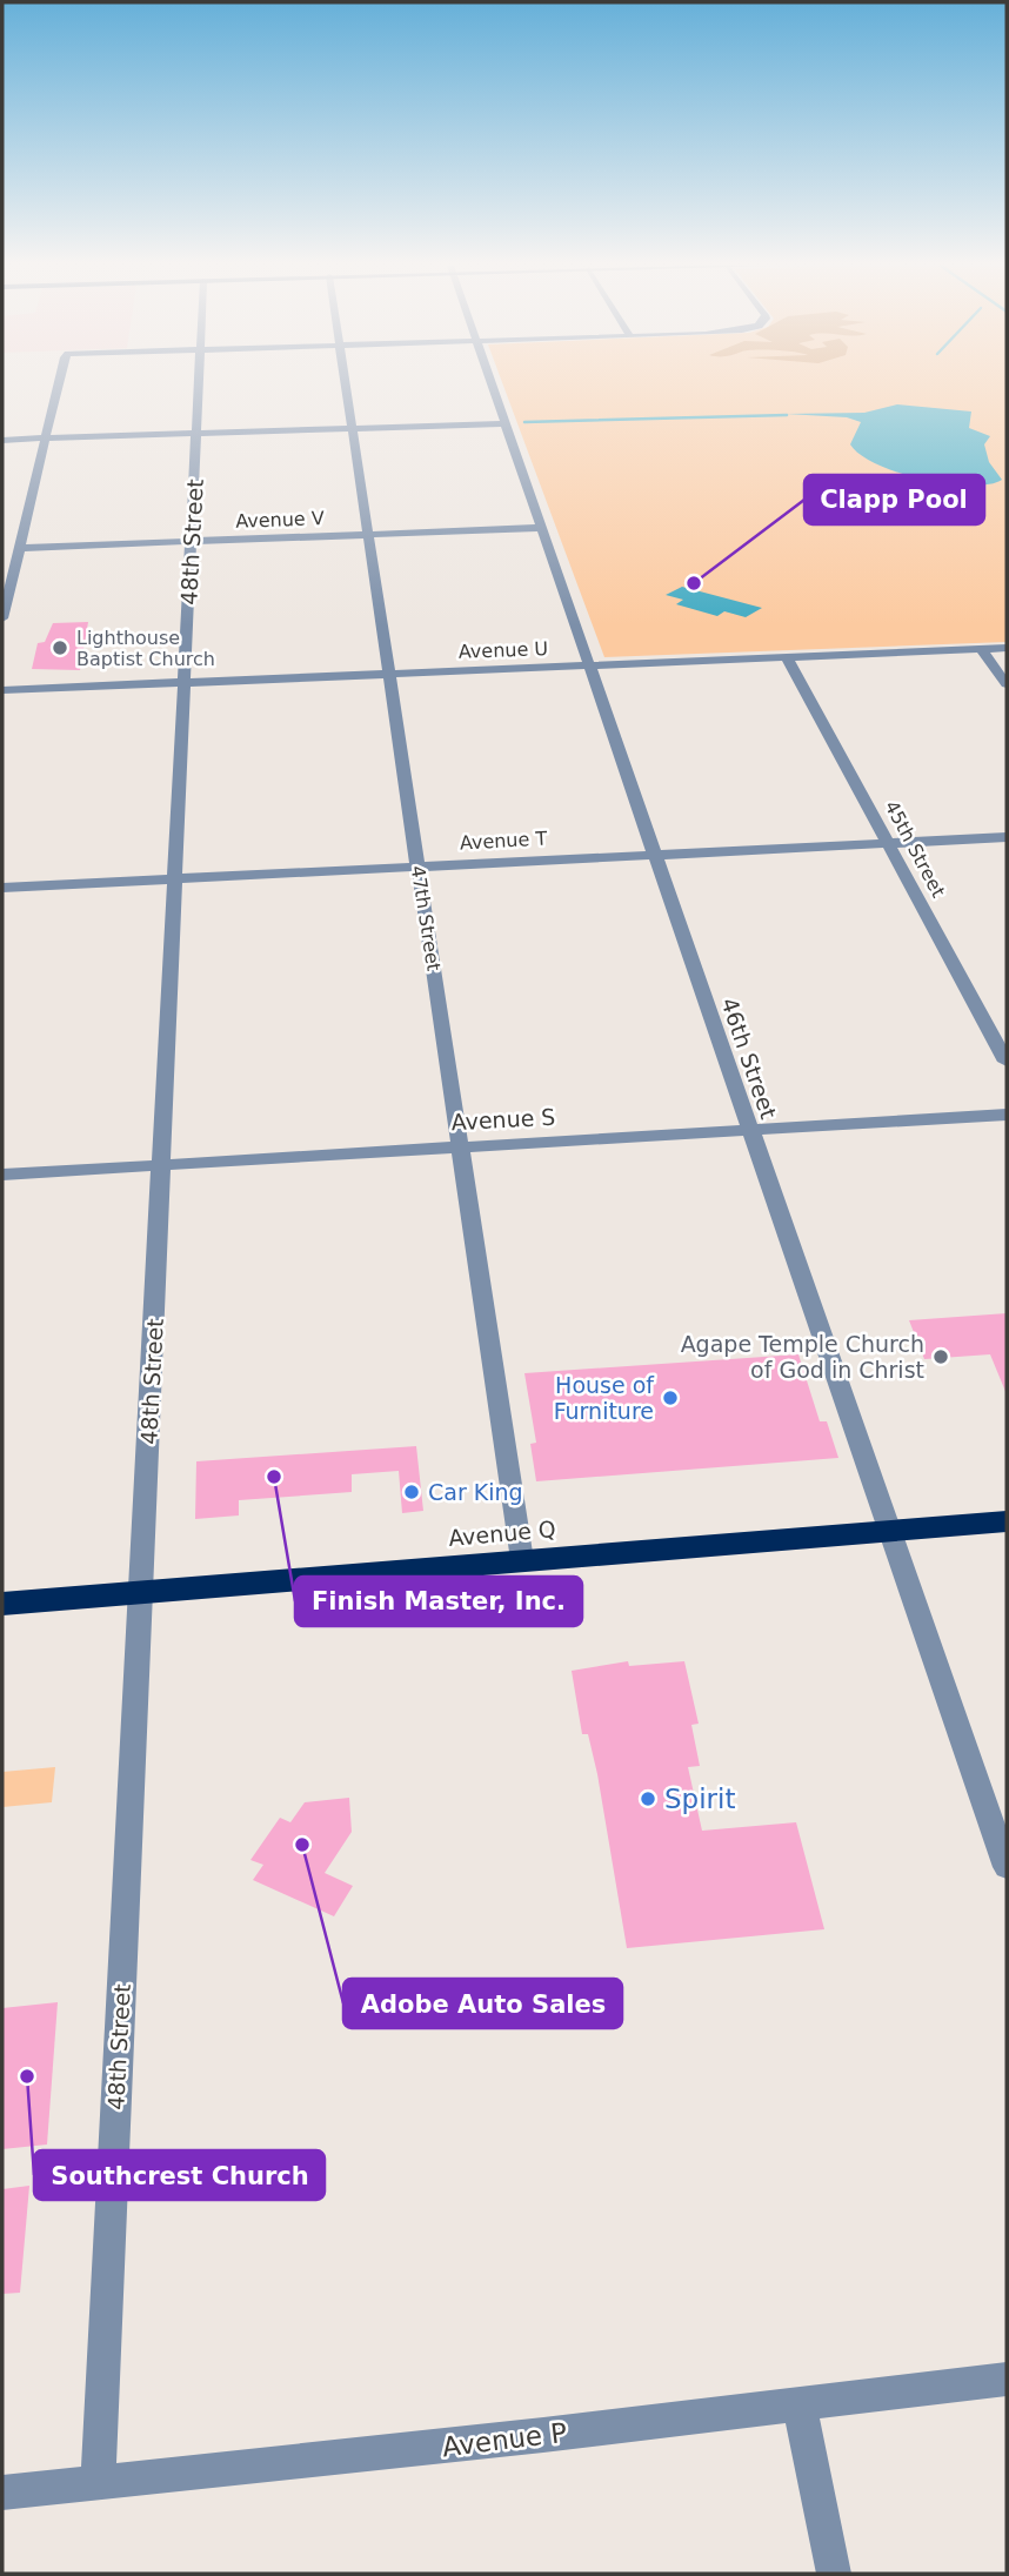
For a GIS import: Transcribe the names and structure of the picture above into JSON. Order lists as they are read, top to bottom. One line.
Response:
{"streets":{"highway":["Avenue Q"],"street":["Avenue V","48th Street","Avenue U","Avenue T","45th Street","47th Street","46th Street","Avenue S","Avenue P"]},"crossings":[["Avenue V","48th Street"],["Avenue V","47th Street"],["Avenue V","46th Street"],["48th Street","Avenue U"],["48th Street","Avenue T"],["48th Street","Avenue S"],["48th Street","Avenue Q"],["48th Street","Avenue P"],["Avenue U","45th Street"],["Avenue U","47th Street"],["Avenue U","46th Street"],["Avenue T","45th Street"],["Avenue T","47th Street"],["Avenue T","46th Street"],["47th Street","Avenue S"],["47th Street","Avenue Q"],["46th Street","Avenue S"],["46th Street","Avenue Q"]],"places":["Clapp Pool","Lighthouse Baptist Church","Agape Temple Church of God in Christ","House of Furniture","Finish Master, Inc.","Car King","Spirit","Adobe Auto Sales","Southcrest Church"]}
